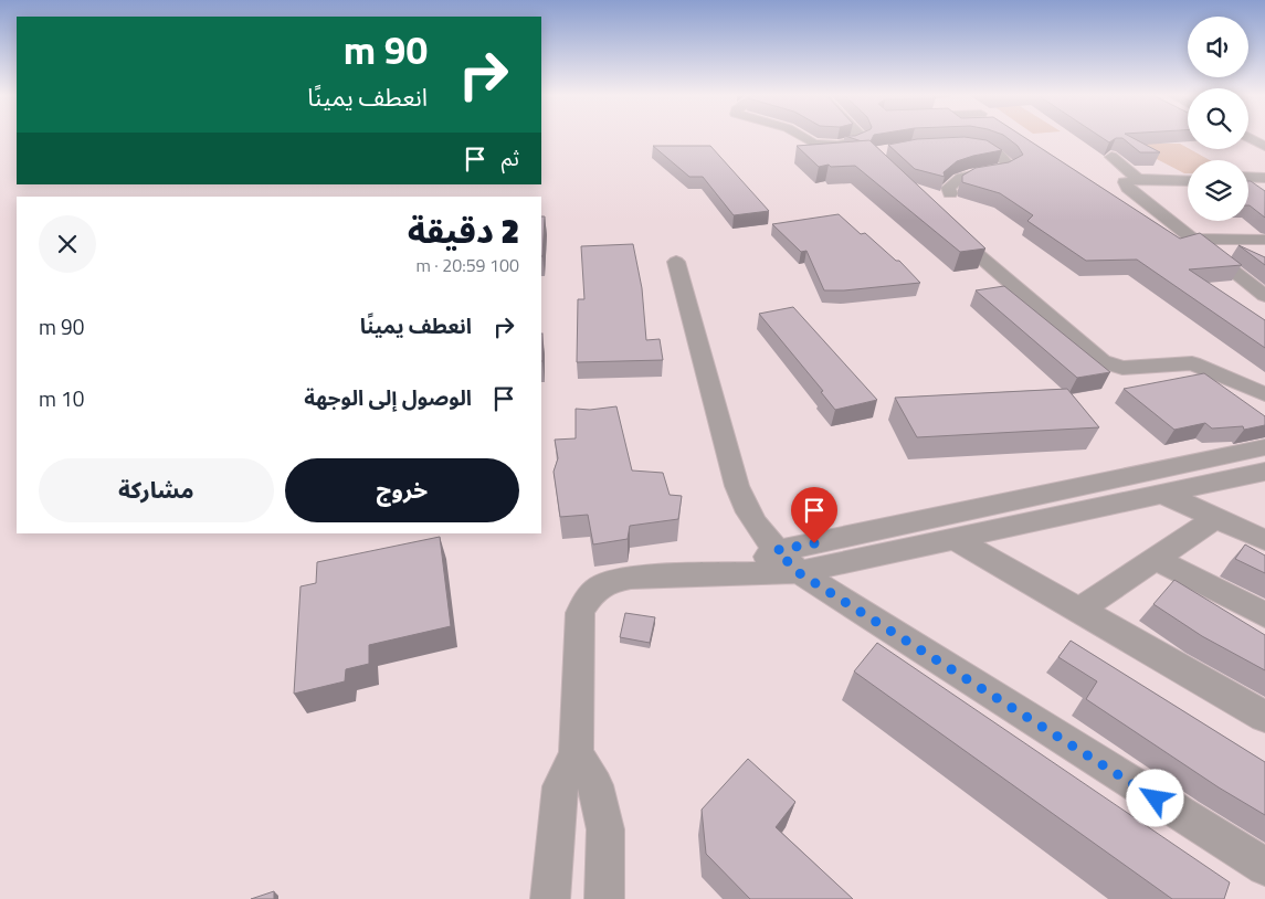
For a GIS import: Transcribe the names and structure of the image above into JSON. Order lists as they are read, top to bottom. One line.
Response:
{"page":{"turn":["90 m","انعطف يمينًا"],"then":"ثم","heading":["2 دقيقة","100 m · 20:59"],"list":[{"name":"انعطف يمينًا","value":"90 m"},{"name":"الوصول إلى الوجهة","value":"10 m"}],"buttons":["خروج","مشاركة"]}}
